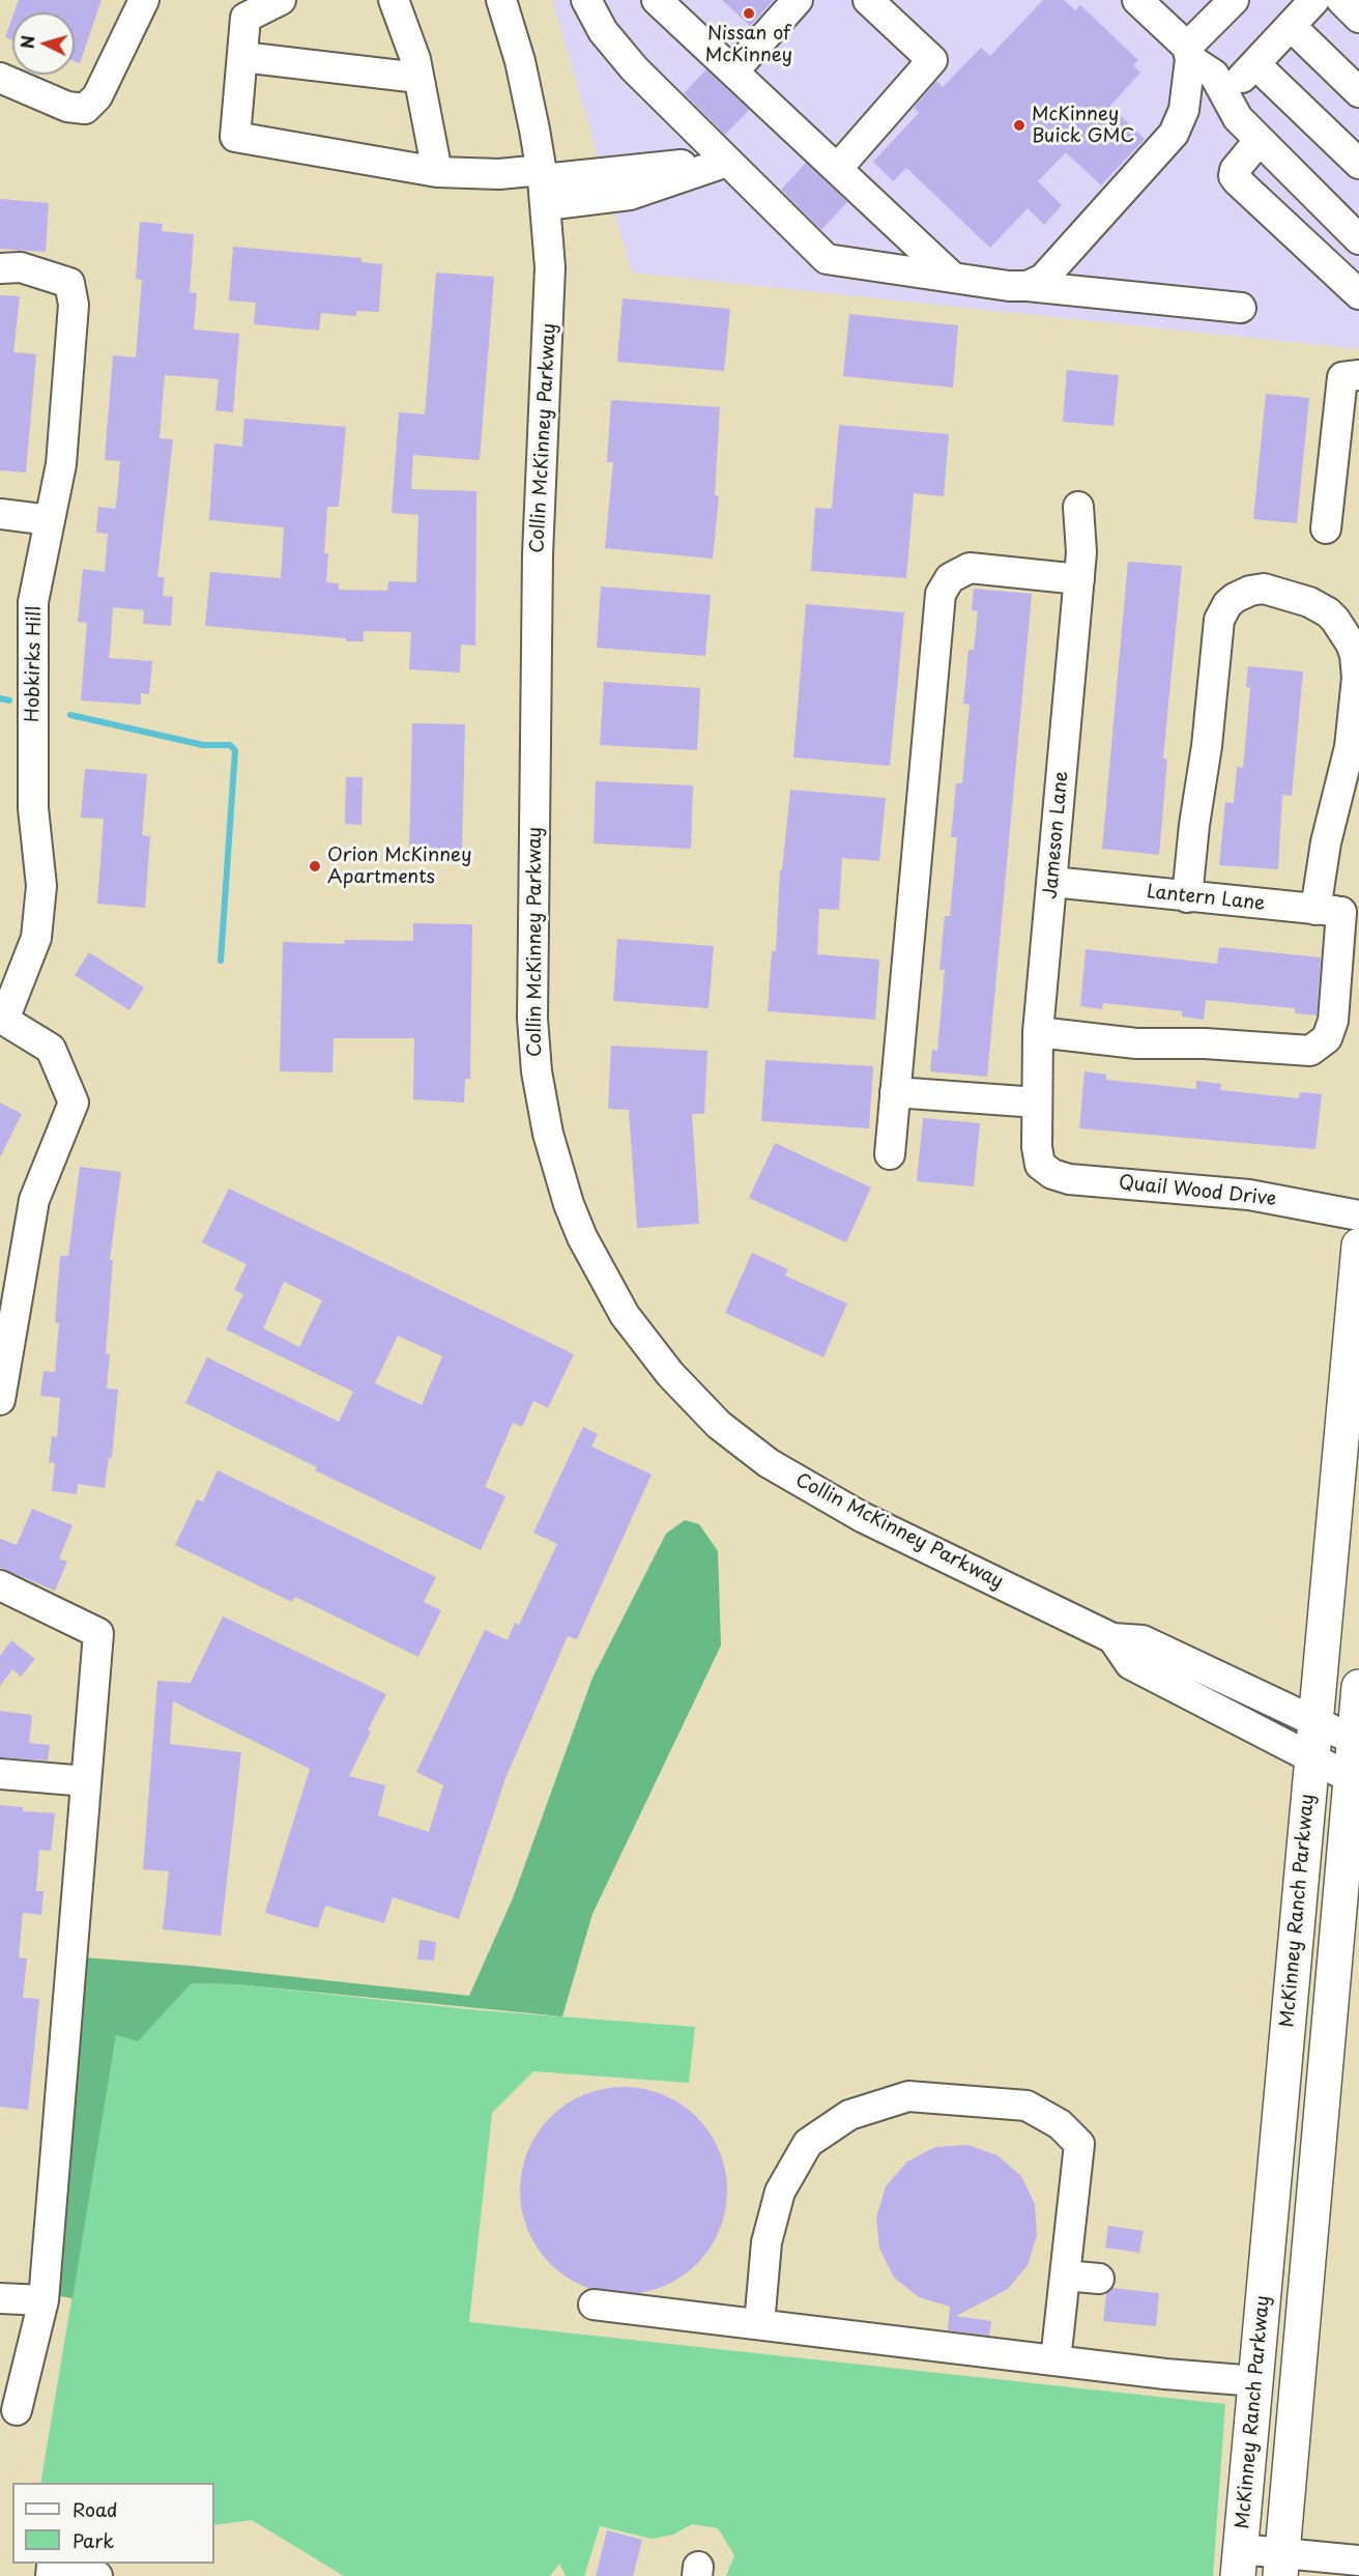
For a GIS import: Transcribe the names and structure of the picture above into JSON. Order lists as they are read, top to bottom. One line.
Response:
{"streets":{"main road":["McKinney Ranch Parkway"],"street":["Collin McKinney Parkway","Hobkirks Hill","Jameson Lane","Lantern Lane","Quail Wood Drive"]},"crossings":[["Collin McKinney Parkway","McKinney Ranch Parkway"],["Jameson Lane","Lantern Lane"],["Jameson Lane","Quail Wood Drive"]],"places":["Nissan of McKinney","McKinney Buick GMC","Orion McKinney Apartments"],"legend":["Road","Park"],"north":"left"}
